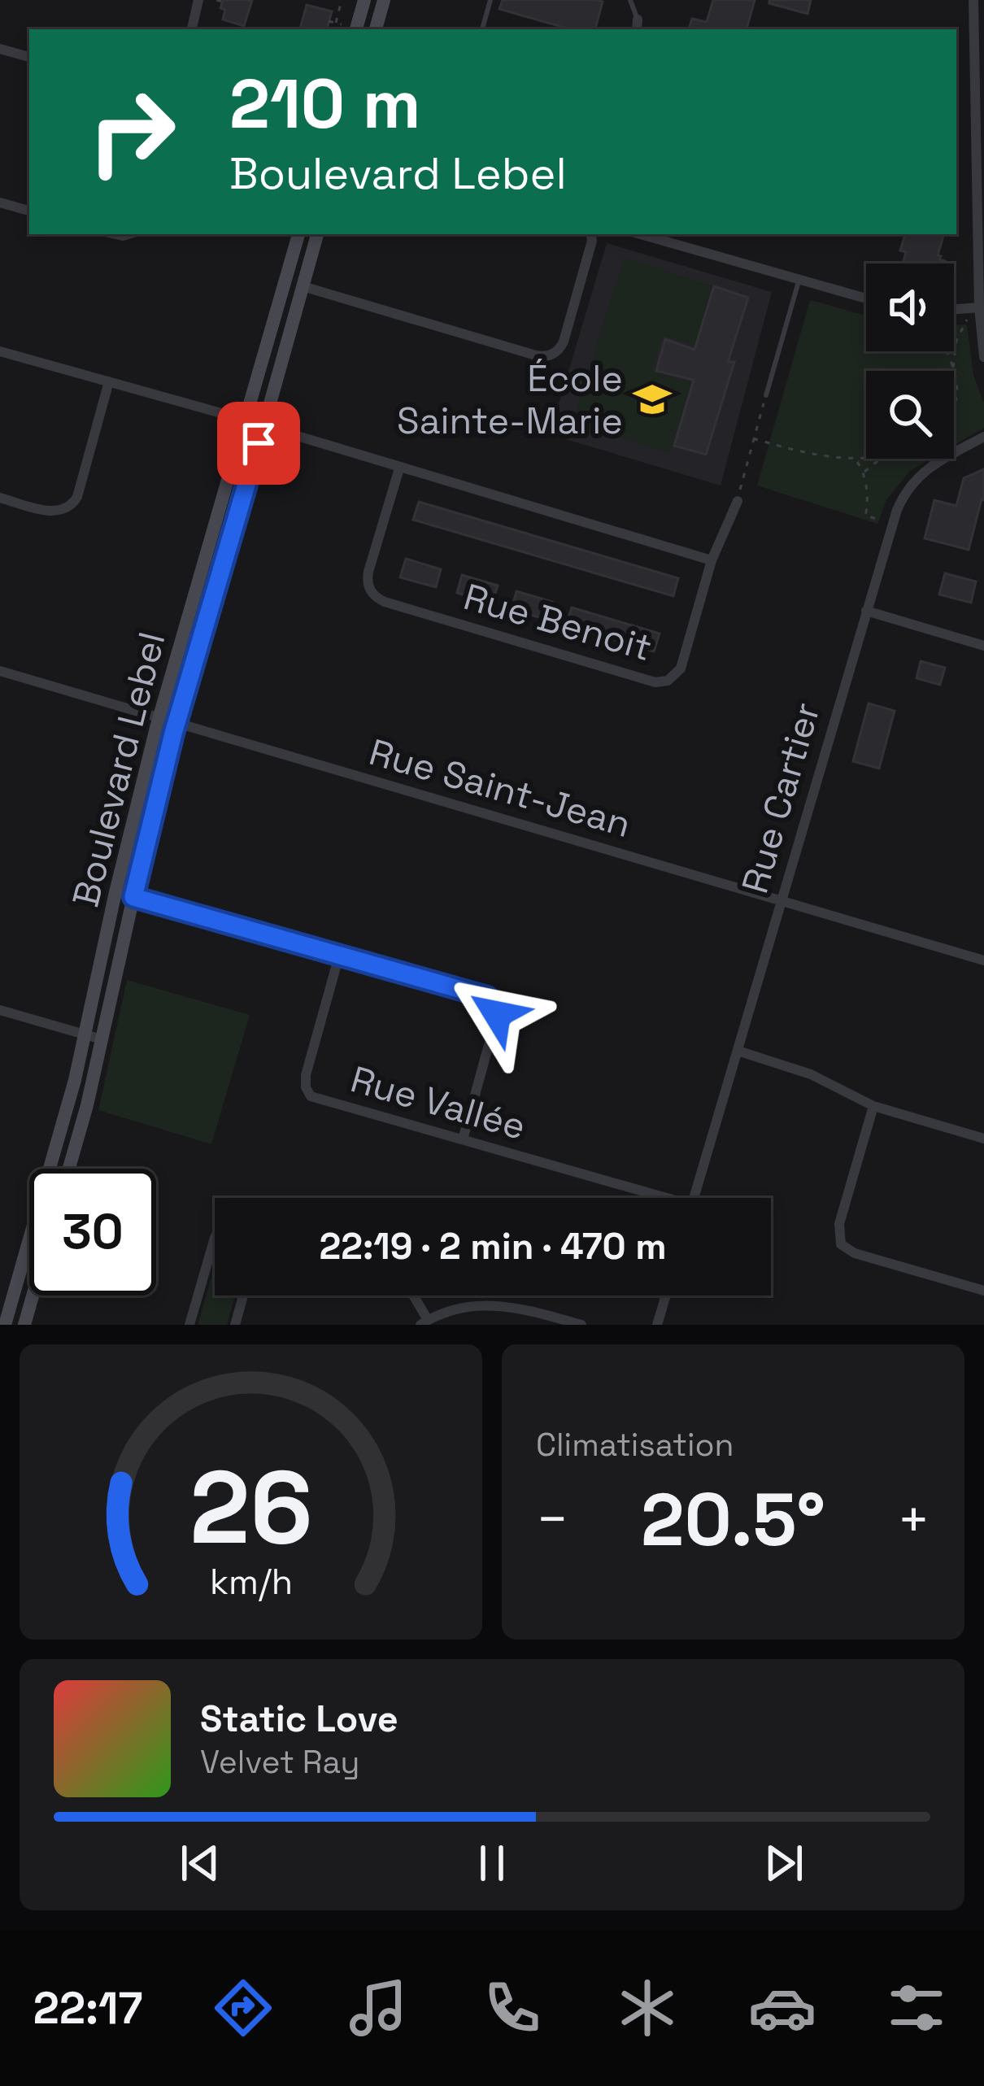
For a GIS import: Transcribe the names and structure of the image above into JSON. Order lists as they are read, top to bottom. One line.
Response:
{"streets":{"street":["Rue Benoit","Boulevard Lebel","Rue Saint-Jean","Rue Cartier","Rue Vallée"]},"crossings":[["Boulevard Lebel","Rue Saint-Jean"],["Rue Saint-Jean","Rue Cartier"]],"places":{"school or university":["École Sainte-Marie"]},"page":{"turn":["210 m","Boulevard Lebel"],"limit":"30","trip":"22:19 · 2 min · 470 m","tile":"Climatisation","heat":["−","20.5°","+"],"song":["Static Love","Velvet Ray"],"tabs":"22:17","gauge":["26","km/h"]}}
